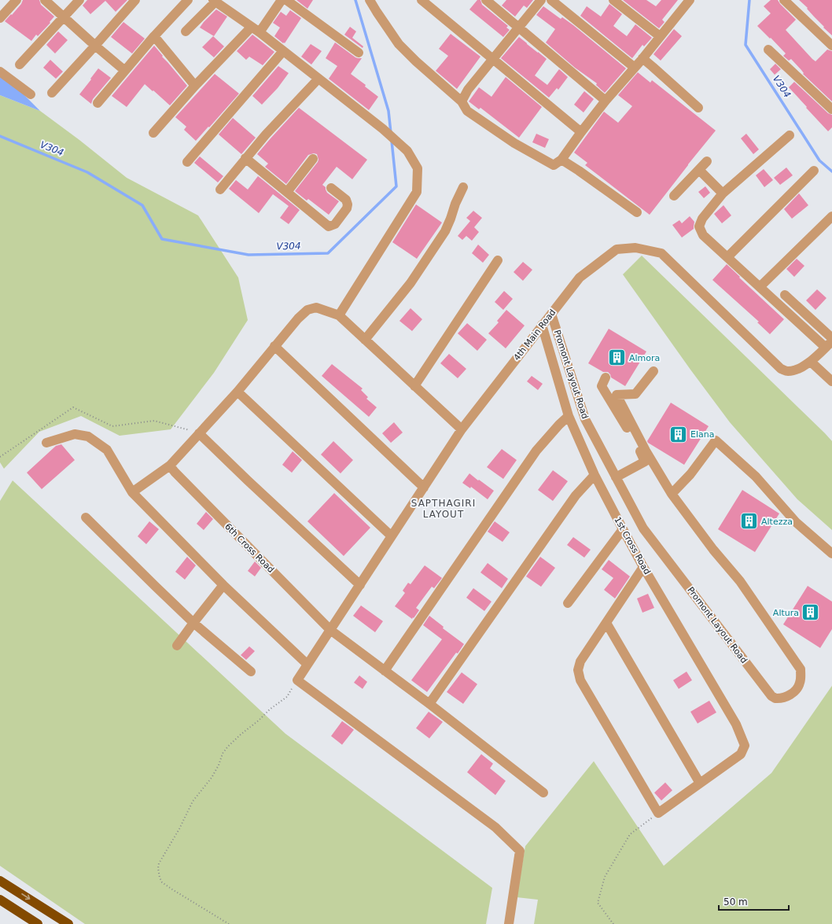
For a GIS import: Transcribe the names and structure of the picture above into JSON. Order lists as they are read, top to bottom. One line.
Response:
{"streets":{"street":["4th Main Road","Promont Layout Road","1st Cross Road","6th Cross Road"]},"crossings":[["4th Main Road","Promont Layout Road"],["4th Main Road","1st Cross Road"],["4th Main Road","6th Cross Road"]],"districts":["SAPTHAGIRI LAYOUT"],"water":["V304"],"places":{"building":["Almora","Elana","Altezza","Altura"]},"scale_bar":"50 m"}
